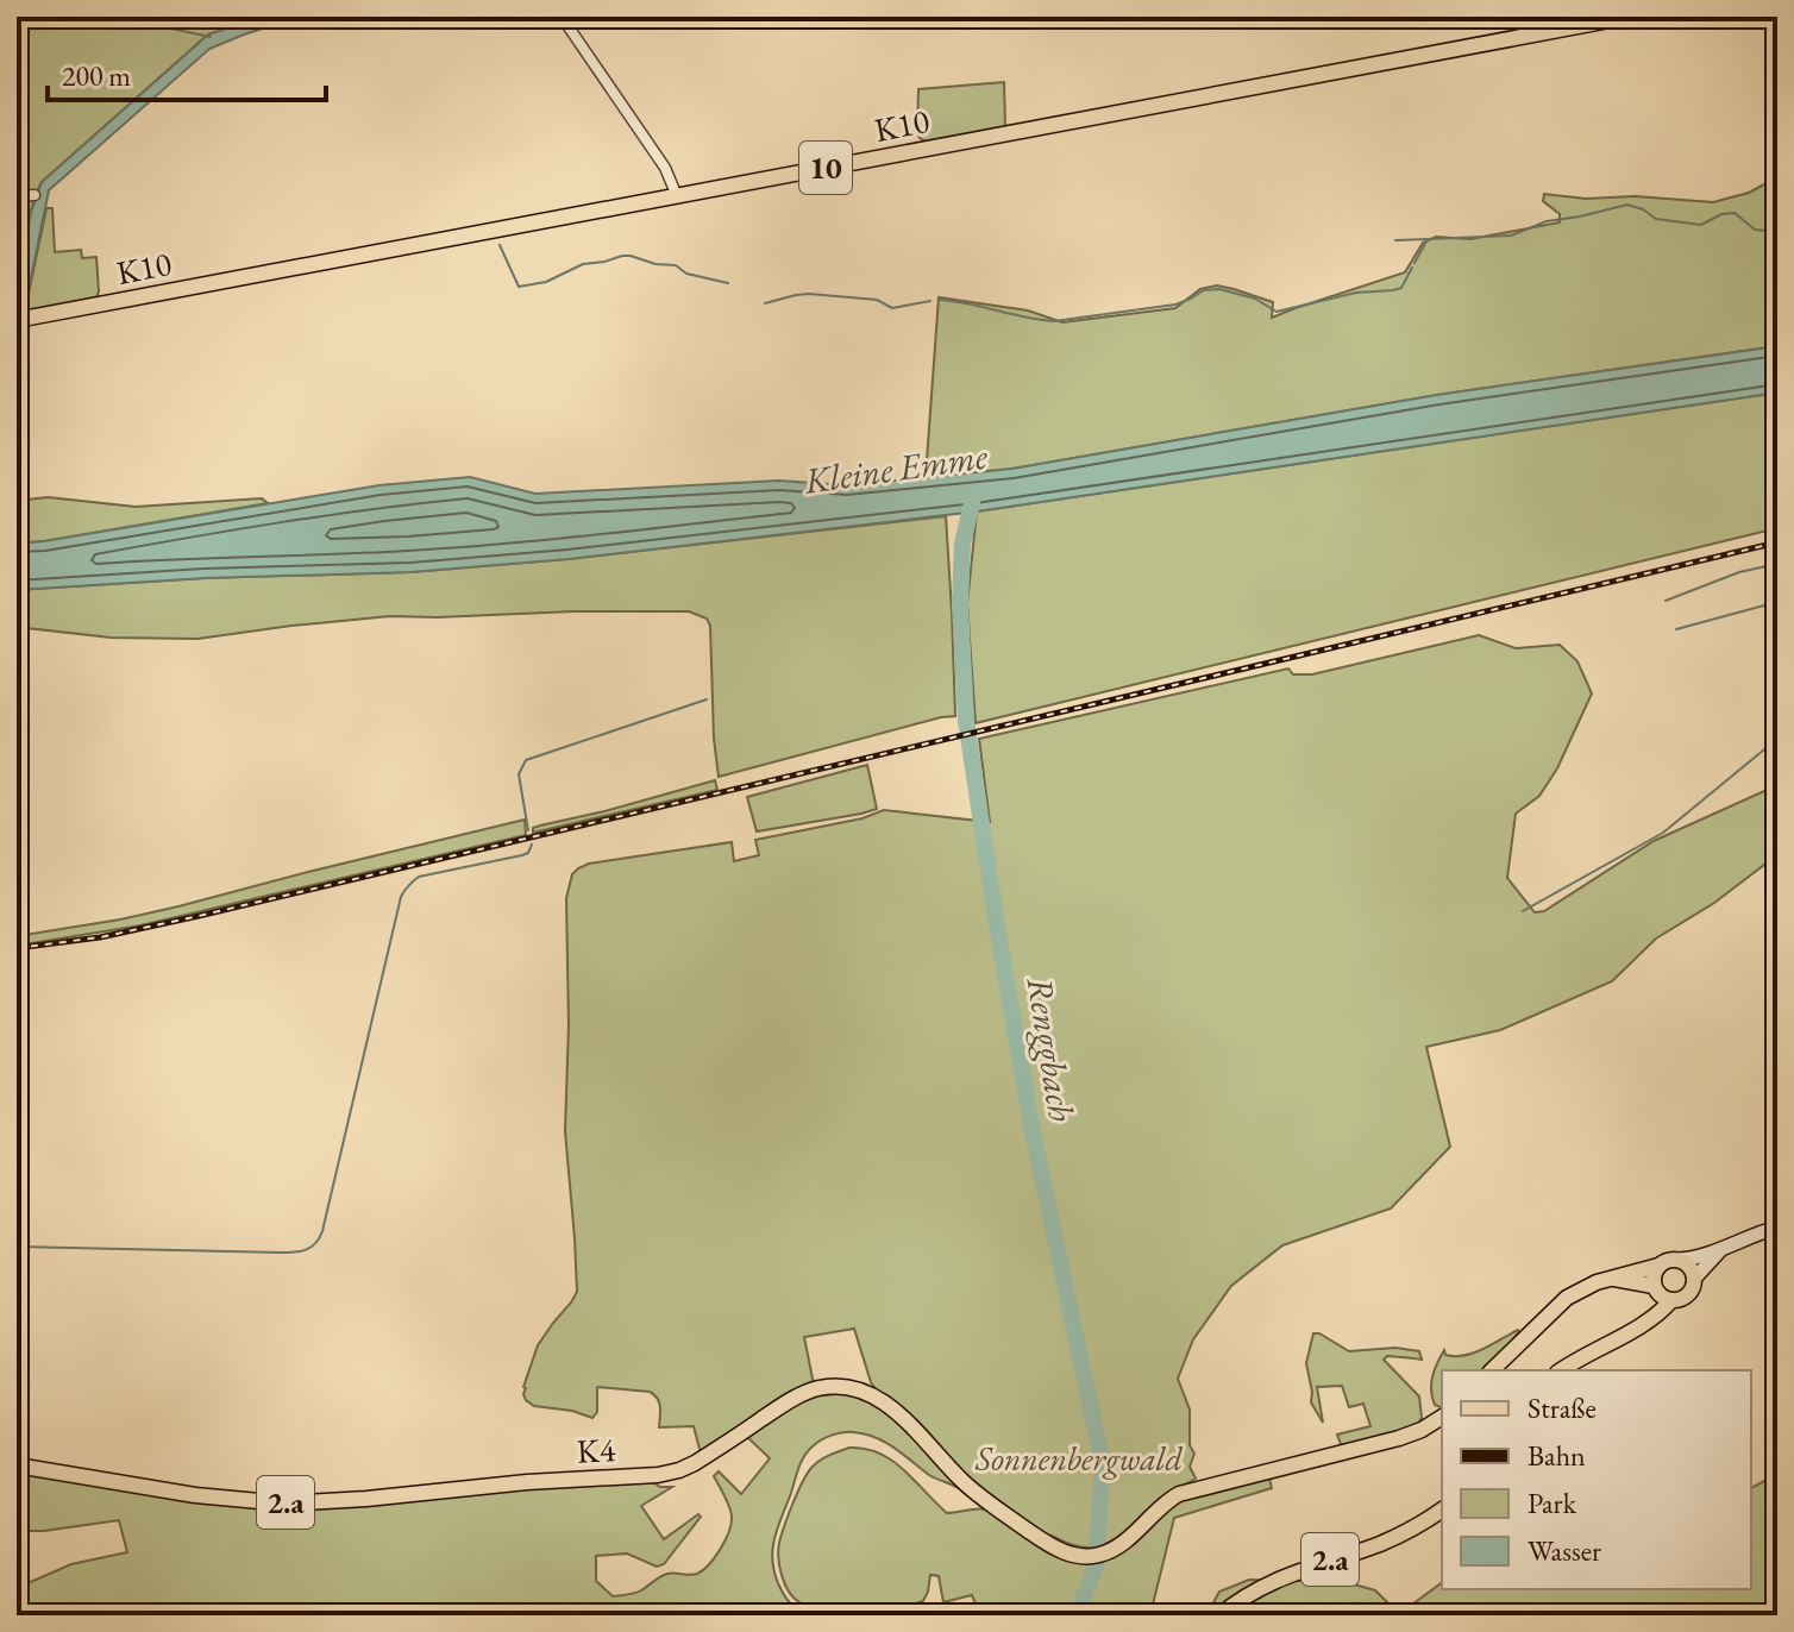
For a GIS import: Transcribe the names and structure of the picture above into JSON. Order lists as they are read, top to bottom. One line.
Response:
{"streets":{"main road":["K10","10","K4","2.a"]},"water":["Kleine Emme","Renggbach"],"parks":["Sonnenbergwald"],"legend":["Straße","Bahn","Park","Wasser"],"scale_bar":"200 m"}
